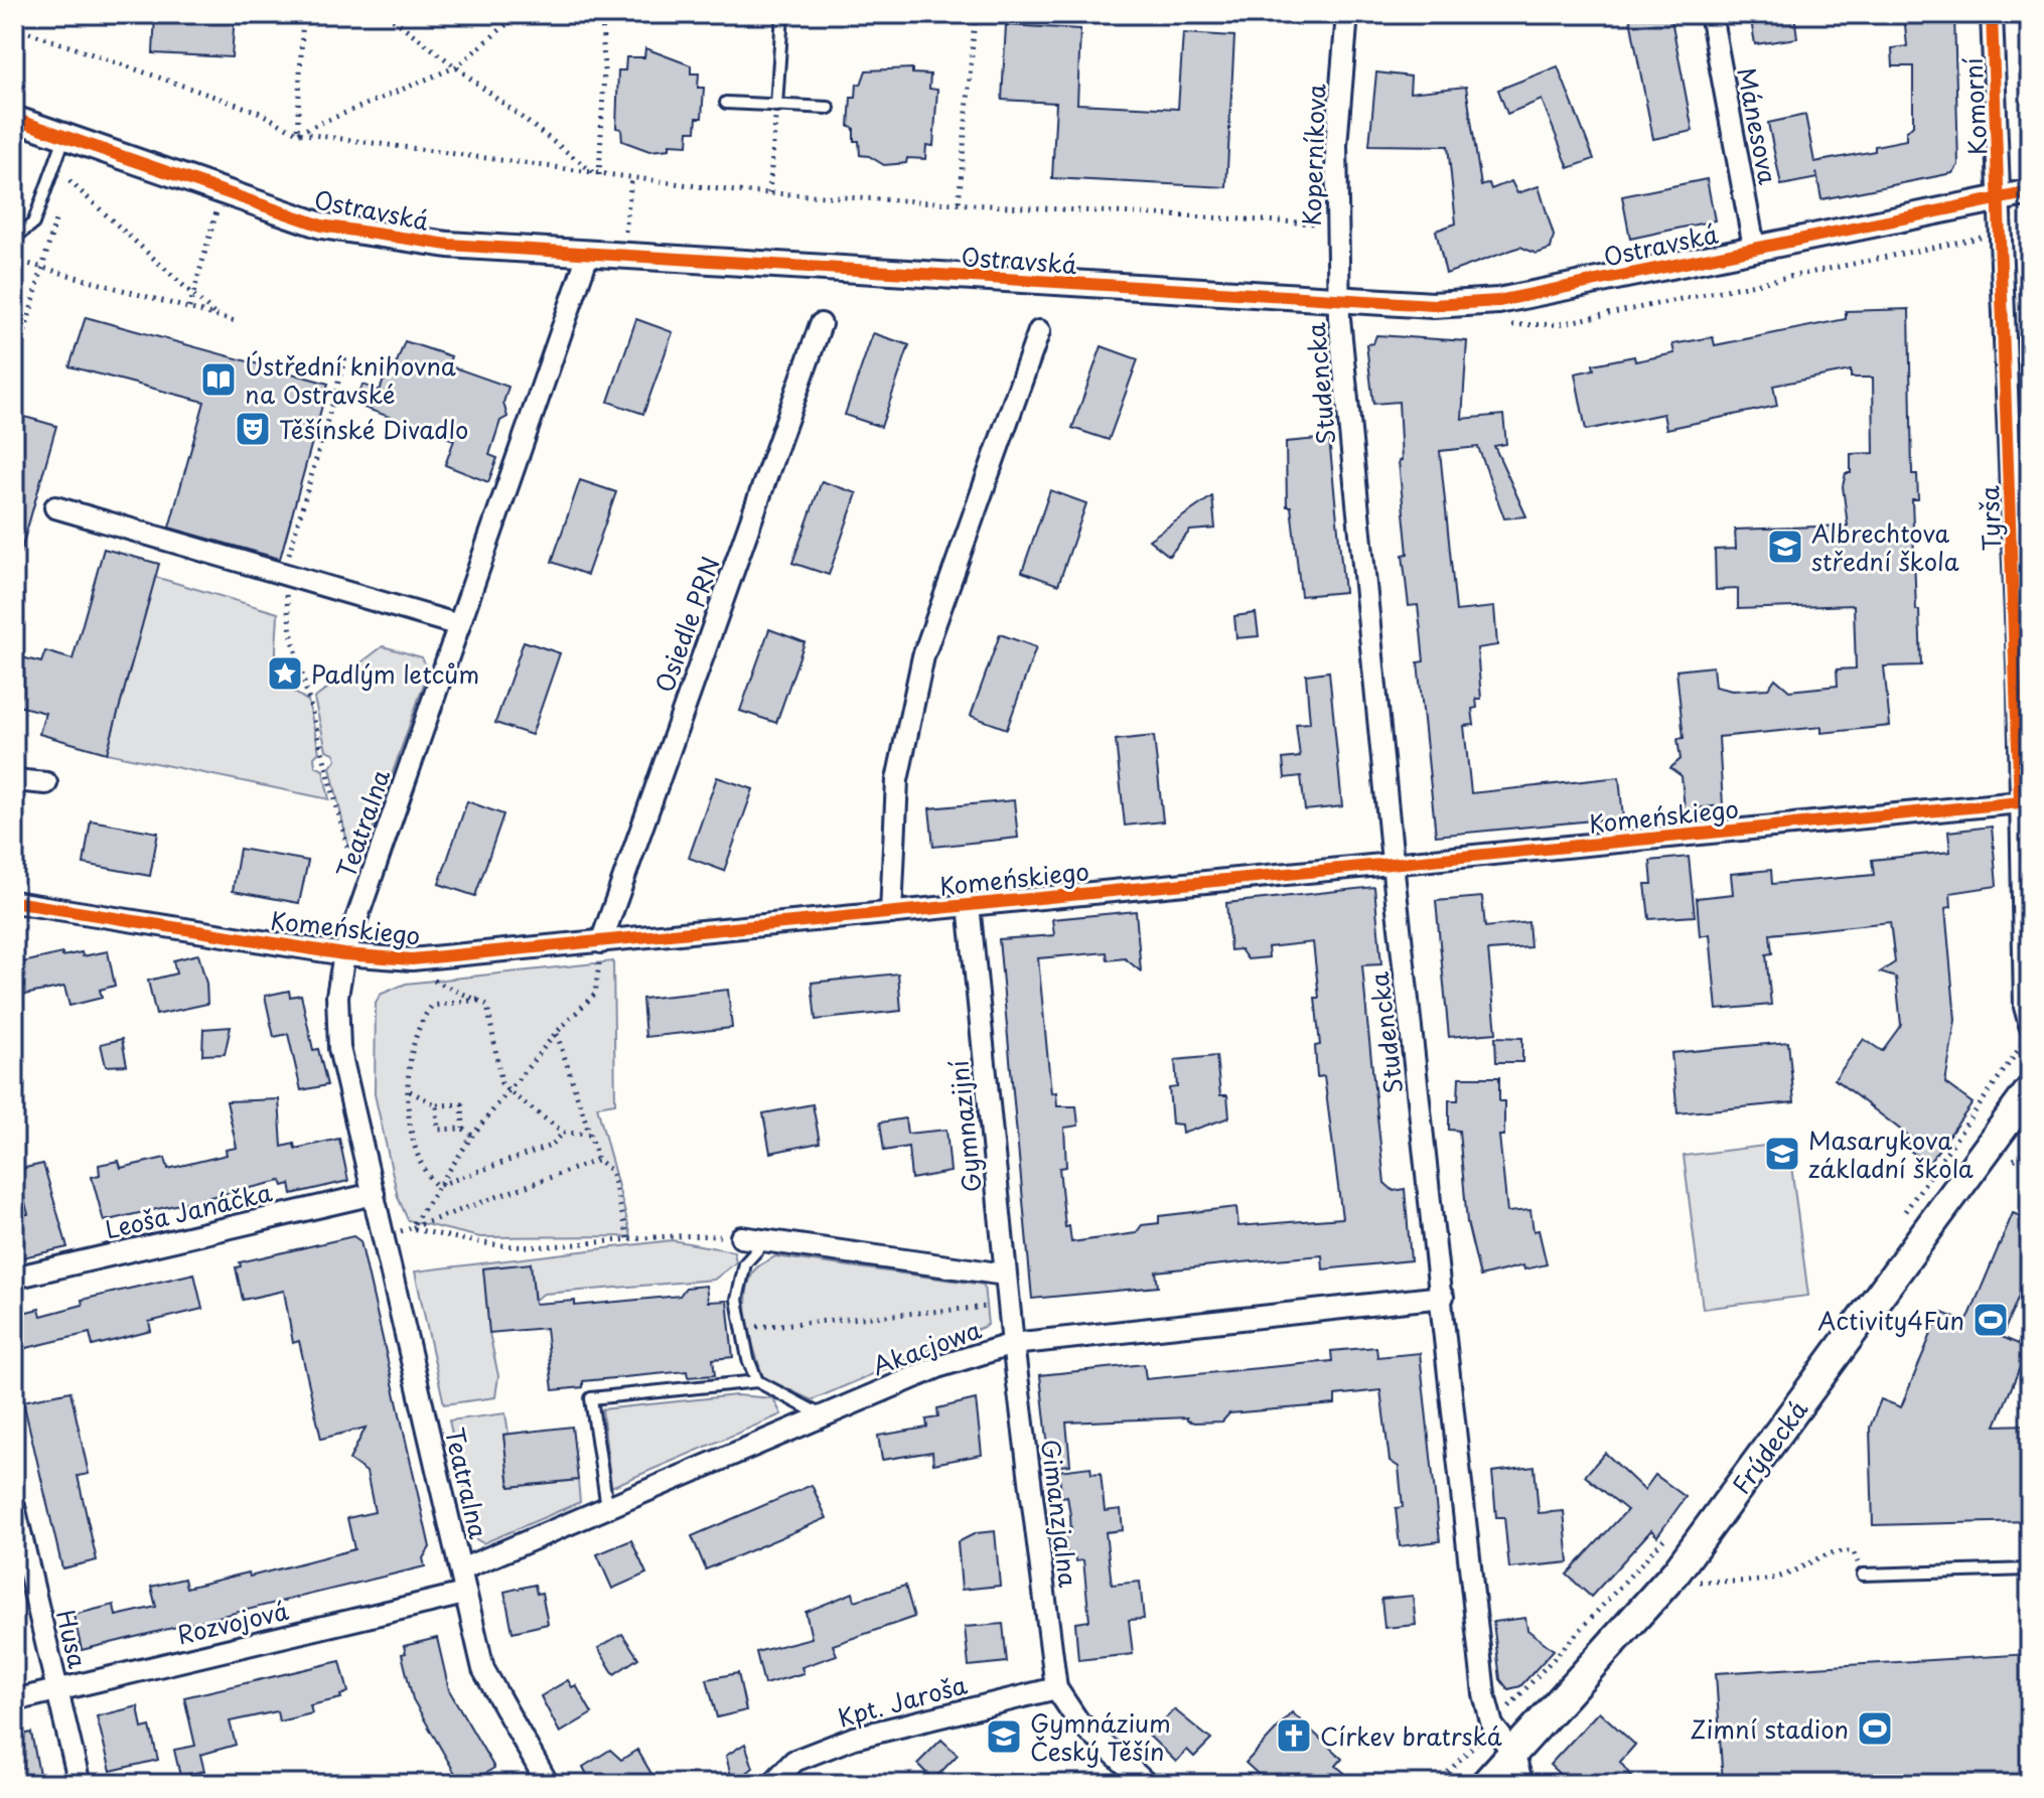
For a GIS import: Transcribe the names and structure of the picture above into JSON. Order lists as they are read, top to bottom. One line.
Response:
{"streets":{"main road":["Frýdecká"],"street":["Komorní","Mánesova","Koperníkova","Ostravská","Studencka","Tyrša","Osiedle PRN","Komeńskiego","Teatralna","Gymnazijní","Leoša Janáčka","Akacjowa","Gimanzjalna","Rozvojová","Husa","Kpt. Jaroša"]},"crossings":[["Komorní","Ostravská"],["Komorní","Tyrša"],["Mánesova","Ostravská"],["Koperníkova","Ostravská"],["Koperníkova","Studencka"],["Ostravská","Studencka"],["Ostravská","Teatralna"],["Studencka","Komeńskiego"],["Studencka","Akacjowa"],["Studencka","Frýdecká"],["Tyrša","Komeńskiego"],["Osiedle PRN","Komeńskiego"],["Komeńskiego","Teatralna"],["Komeńskiego","Gymnazijní"],["Teatralna","Leoša Janáčka"],["Teatralna","Akacjowa"],["Teatralna","Rozvojová"],["Gymnazijní","Akacjowa"],["Gymnazijní","Gimanzjalna"],["Akacjowa","Gimanzjalna"],["Gimanzjalna","Kpt. Jaroša"],["Rozvojová","Husa"]],"places":{"library":["Ústřední knihovna na Ostravské"],"theatre":["Těšínské Divadlo"],"school or university":["Albrechtova střední škola","Masarykova základní škola","Gymnázium Český Těšín"],"place":["Padlým letcům"],"sports":["Activity4Fun","Zimní stadion"],"church":["Církev bratrská"]}}
